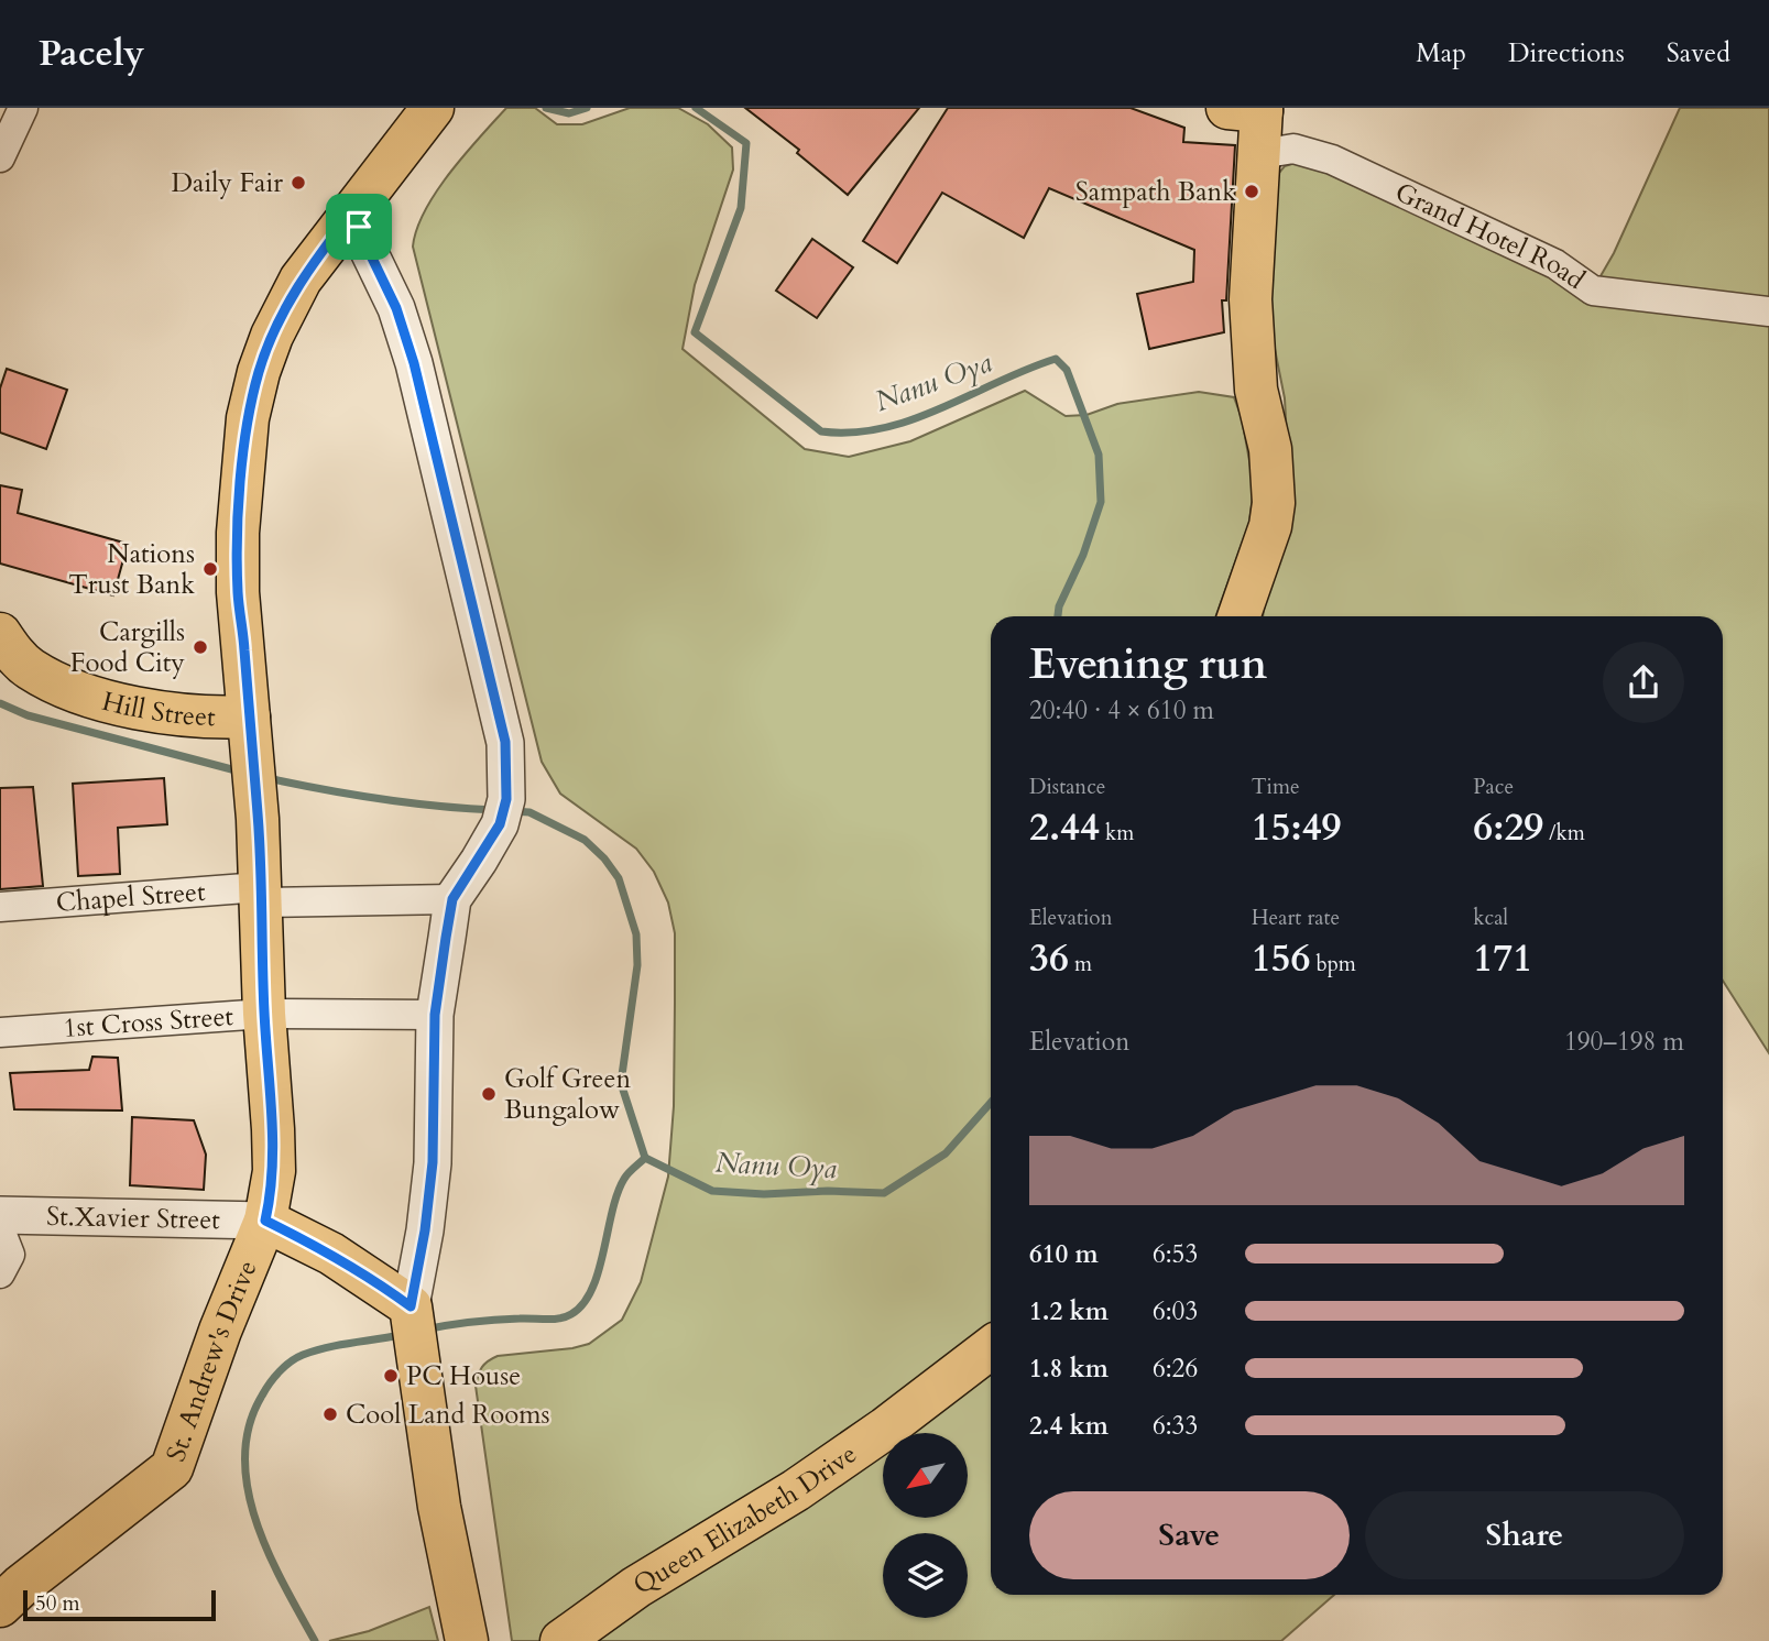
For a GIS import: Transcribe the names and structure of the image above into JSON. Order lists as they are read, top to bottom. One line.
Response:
{"streets":{"main road":["Hill Street","St. Andrew's Drive","Queen Elizabeth Drive"],"street":["Grand Hotel Road","Chapel Street","1st Cross Street","St.Xavier Street"]},"crossings":[["Hill Street","St. Andrew's Drive"],["Chapel Street","St. Andrew's Drive"],["1st Cross Street","St. Andrew's Drive"],["St.Xavier Street","St. Andrew's Drive"]],"water":["Nanu Oya"],"places":["Daily Fair","Sampath Bank","Nations Trust Bank","Cargills Food City","Golf Green Bungalow","PC House","Cool Land Rooms"],"scale_bar":"50 m","north":"bottom left","page":{"header":"Pacely","nav":["Map","Directions","Saved"],"heading":["Evening run","20:40 · 4 × 610 m"],"stats":[["Distance","2.44 km"],["Time","15:49"],["Pace","6:29 /km"],["Elevation","36 m"],["Heart rate","156 bpm"],["kcal","171"]],"chart":["Elevation","190–198 m"],"list":[{"name":"610 m","note":"6:53"},{"name":"1.2 km","note":"6:03"},{"name":"1.8 km","note":"6:26"},{"name":"2.4 km","note":"6:33"}],"buttons":["Save","Share"],"scale":"50 m"}}
